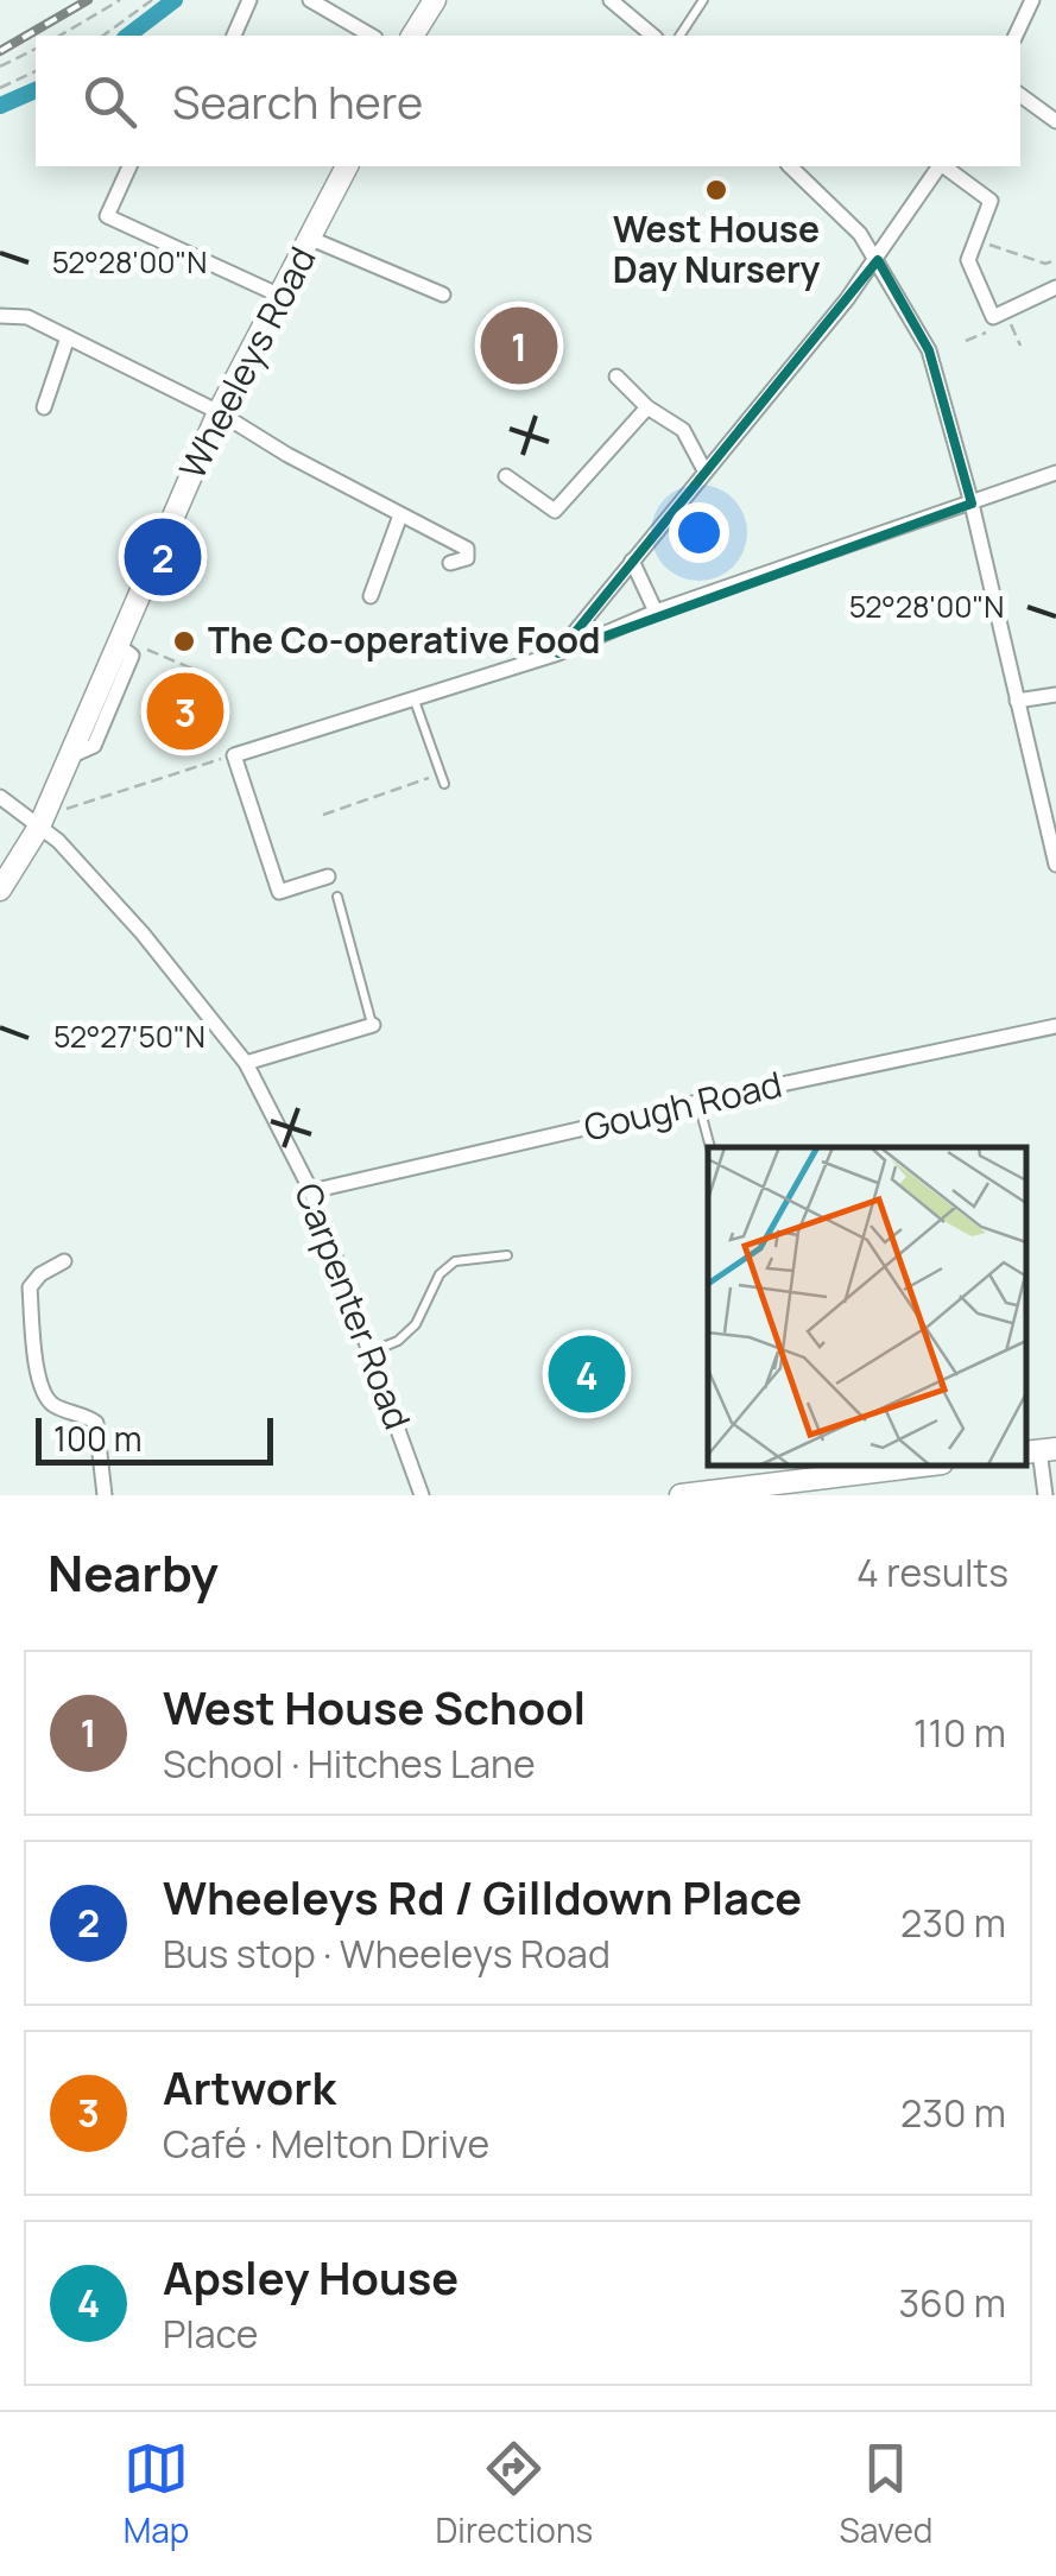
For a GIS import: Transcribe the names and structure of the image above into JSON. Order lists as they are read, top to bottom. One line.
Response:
{"streets":{"street":["Wheeleys Road","Gough Road","Carpenter Road"]},"crossings":[["Wheeleys Road","Carpenter Road"],["Gough Road","Carpenter Road"]],"places":["West House Day Nursery","The Co-operative Food"],"scale_bar":"100 m","page":{"search":"Search here","pins":["1","2","3","4"],"scale":"100 m","heading":["Nearby","4 results"],"list":[{"mark":"1","name":"West House School","note":"School · Hitches Lane","value":"110 m"},{"mark":"2","name":"Wheeleys Rd / Gilldown Place","note":"Bus stop · Wheeleys Road","value":"230 m"},{"mark":"3","name":"Artwork","note":"Café · Melton Drive","value":"230 m"},{"mark":"4","name":"Apsley House","note":"Place","value":"360 m"}],"nav":["Map","Directions","Saved"]},"coordinates":["52°28'00\"N","52°27'50\"N"]}
